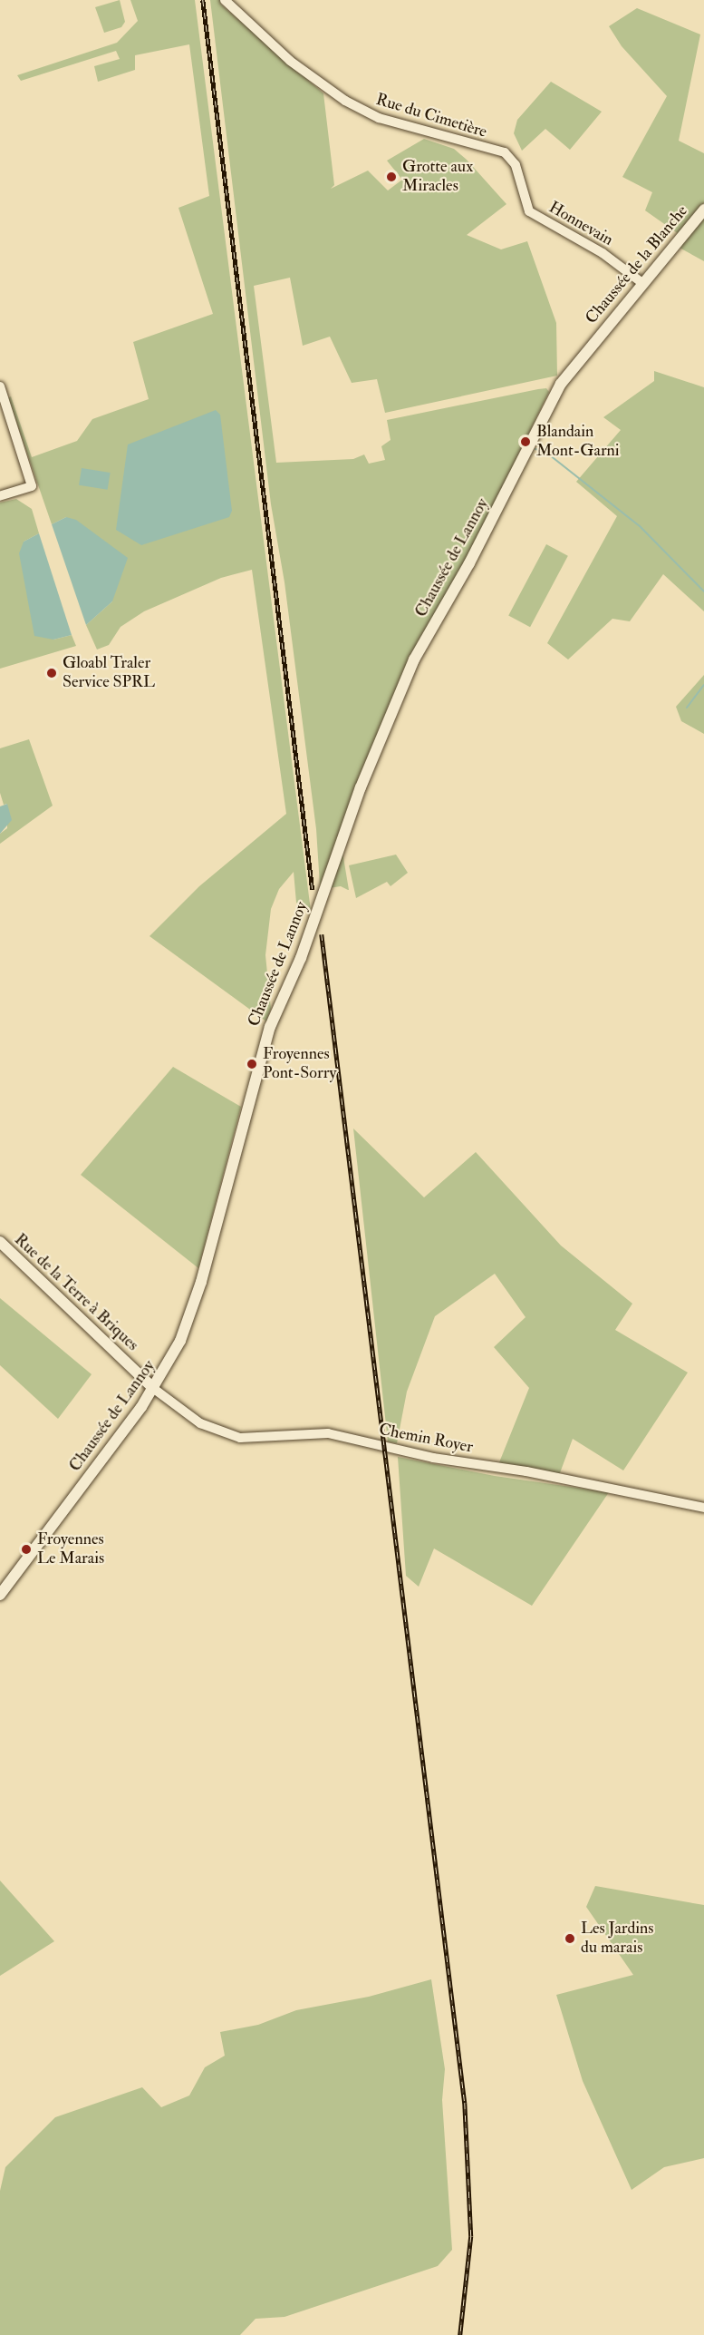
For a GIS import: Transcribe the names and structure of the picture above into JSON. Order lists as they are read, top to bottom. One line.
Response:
{"streets":{"main road":["Chaussée de la Blanche","Chaussée de Lannoy","Rue de la Terre à Briques"],"street":["Rue du Cimetière","Honnevain","Chemin Royer"]},"crossings":[["Rue du Cimetière","Honnevain"],["Honnevain","Chaussée de la Blanche"],["Chaussée de la Blanche","Chaussée de Lannoy"],["Chaussée de Lannoy","Rue de la Terre à Briques"],["Chaussée de Lannoy","Chemin Royer"],["Rue de la Terre à Briques","Chemin Royer"]],"places":["Grotte aux Miracles","Blandain Mont-Garni","Gloabl Traler Service SPRL","Froyennes Pont-Sorry","Froyennes Le Marais","Les Jardins du marais"]}
